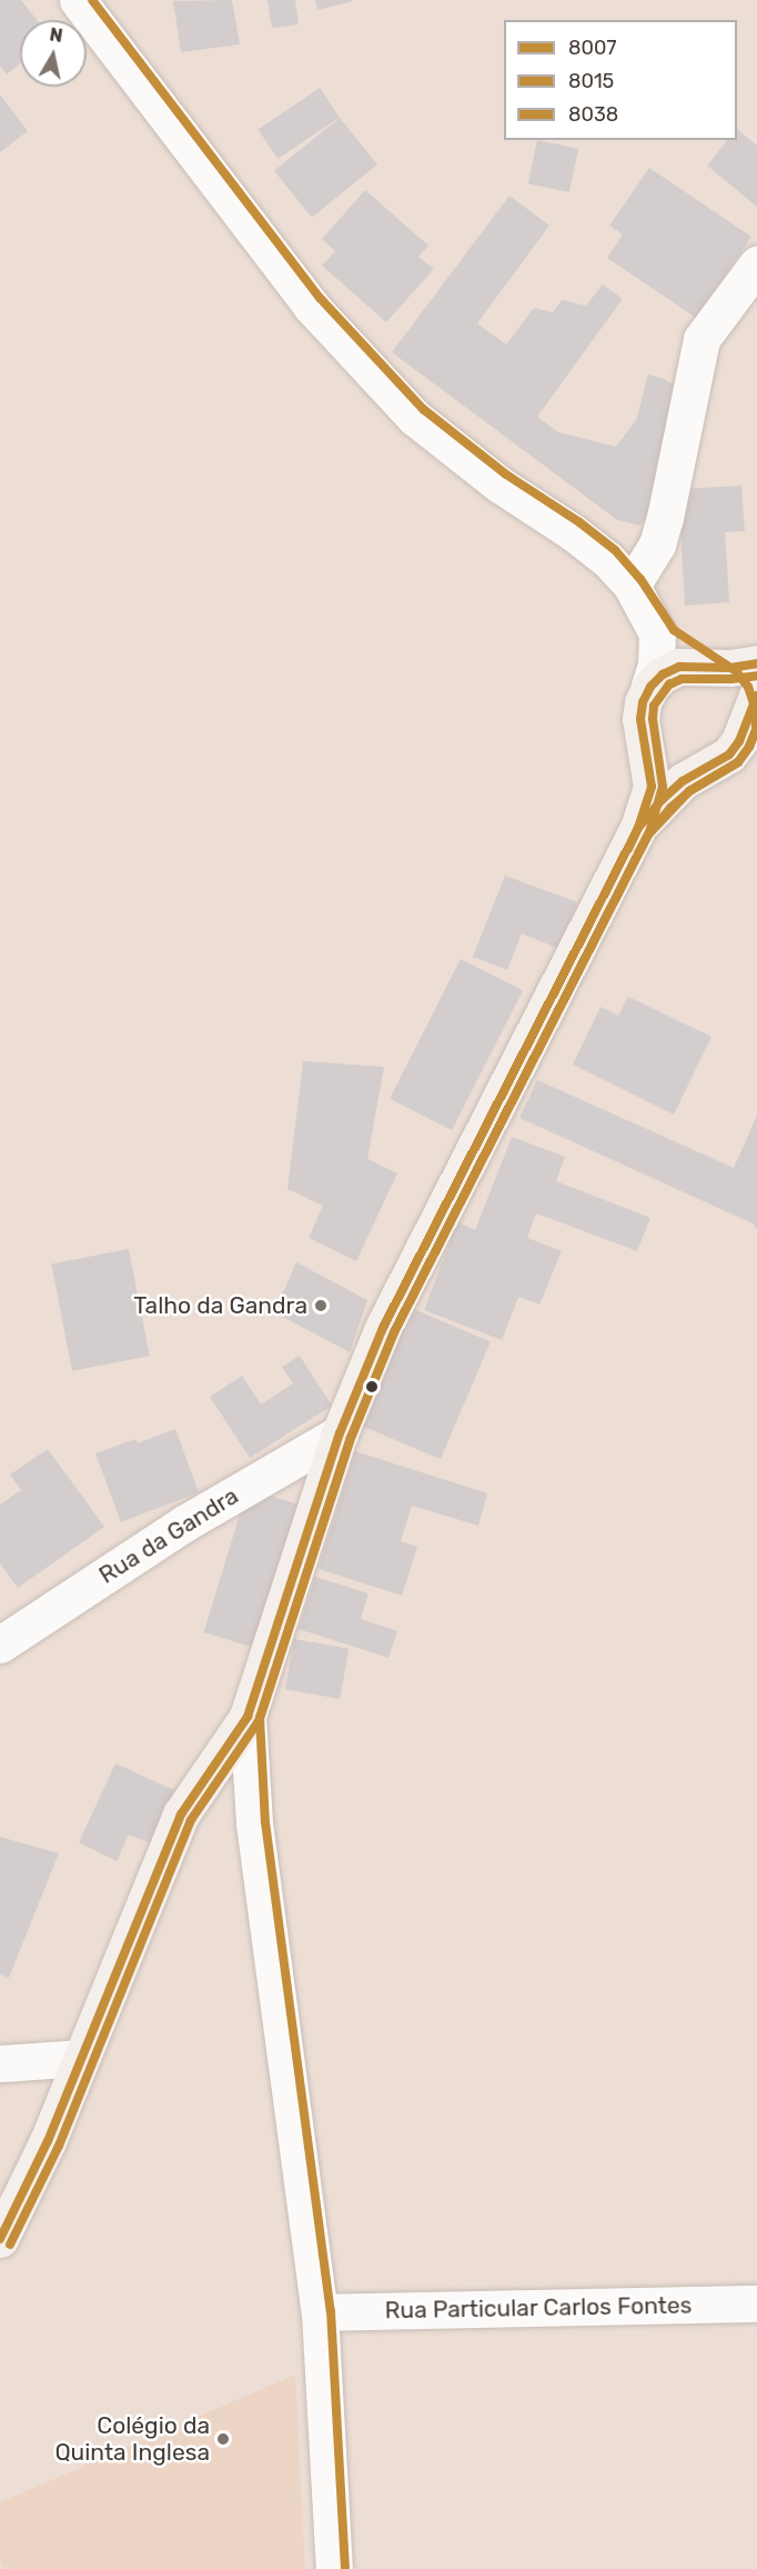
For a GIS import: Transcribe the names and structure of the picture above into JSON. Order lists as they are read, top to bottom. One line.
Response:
{"streets":{"street":["Rua da Gandra","Rua Particular Carlos Fontes"]},"places":["Talho da Gandra","Colégio da Quinta Inglesa"],"lines":["transit line 8038","transit line 8007","transit line 8015"],"legend":["8007","8015","8038"],"north":"top"}
